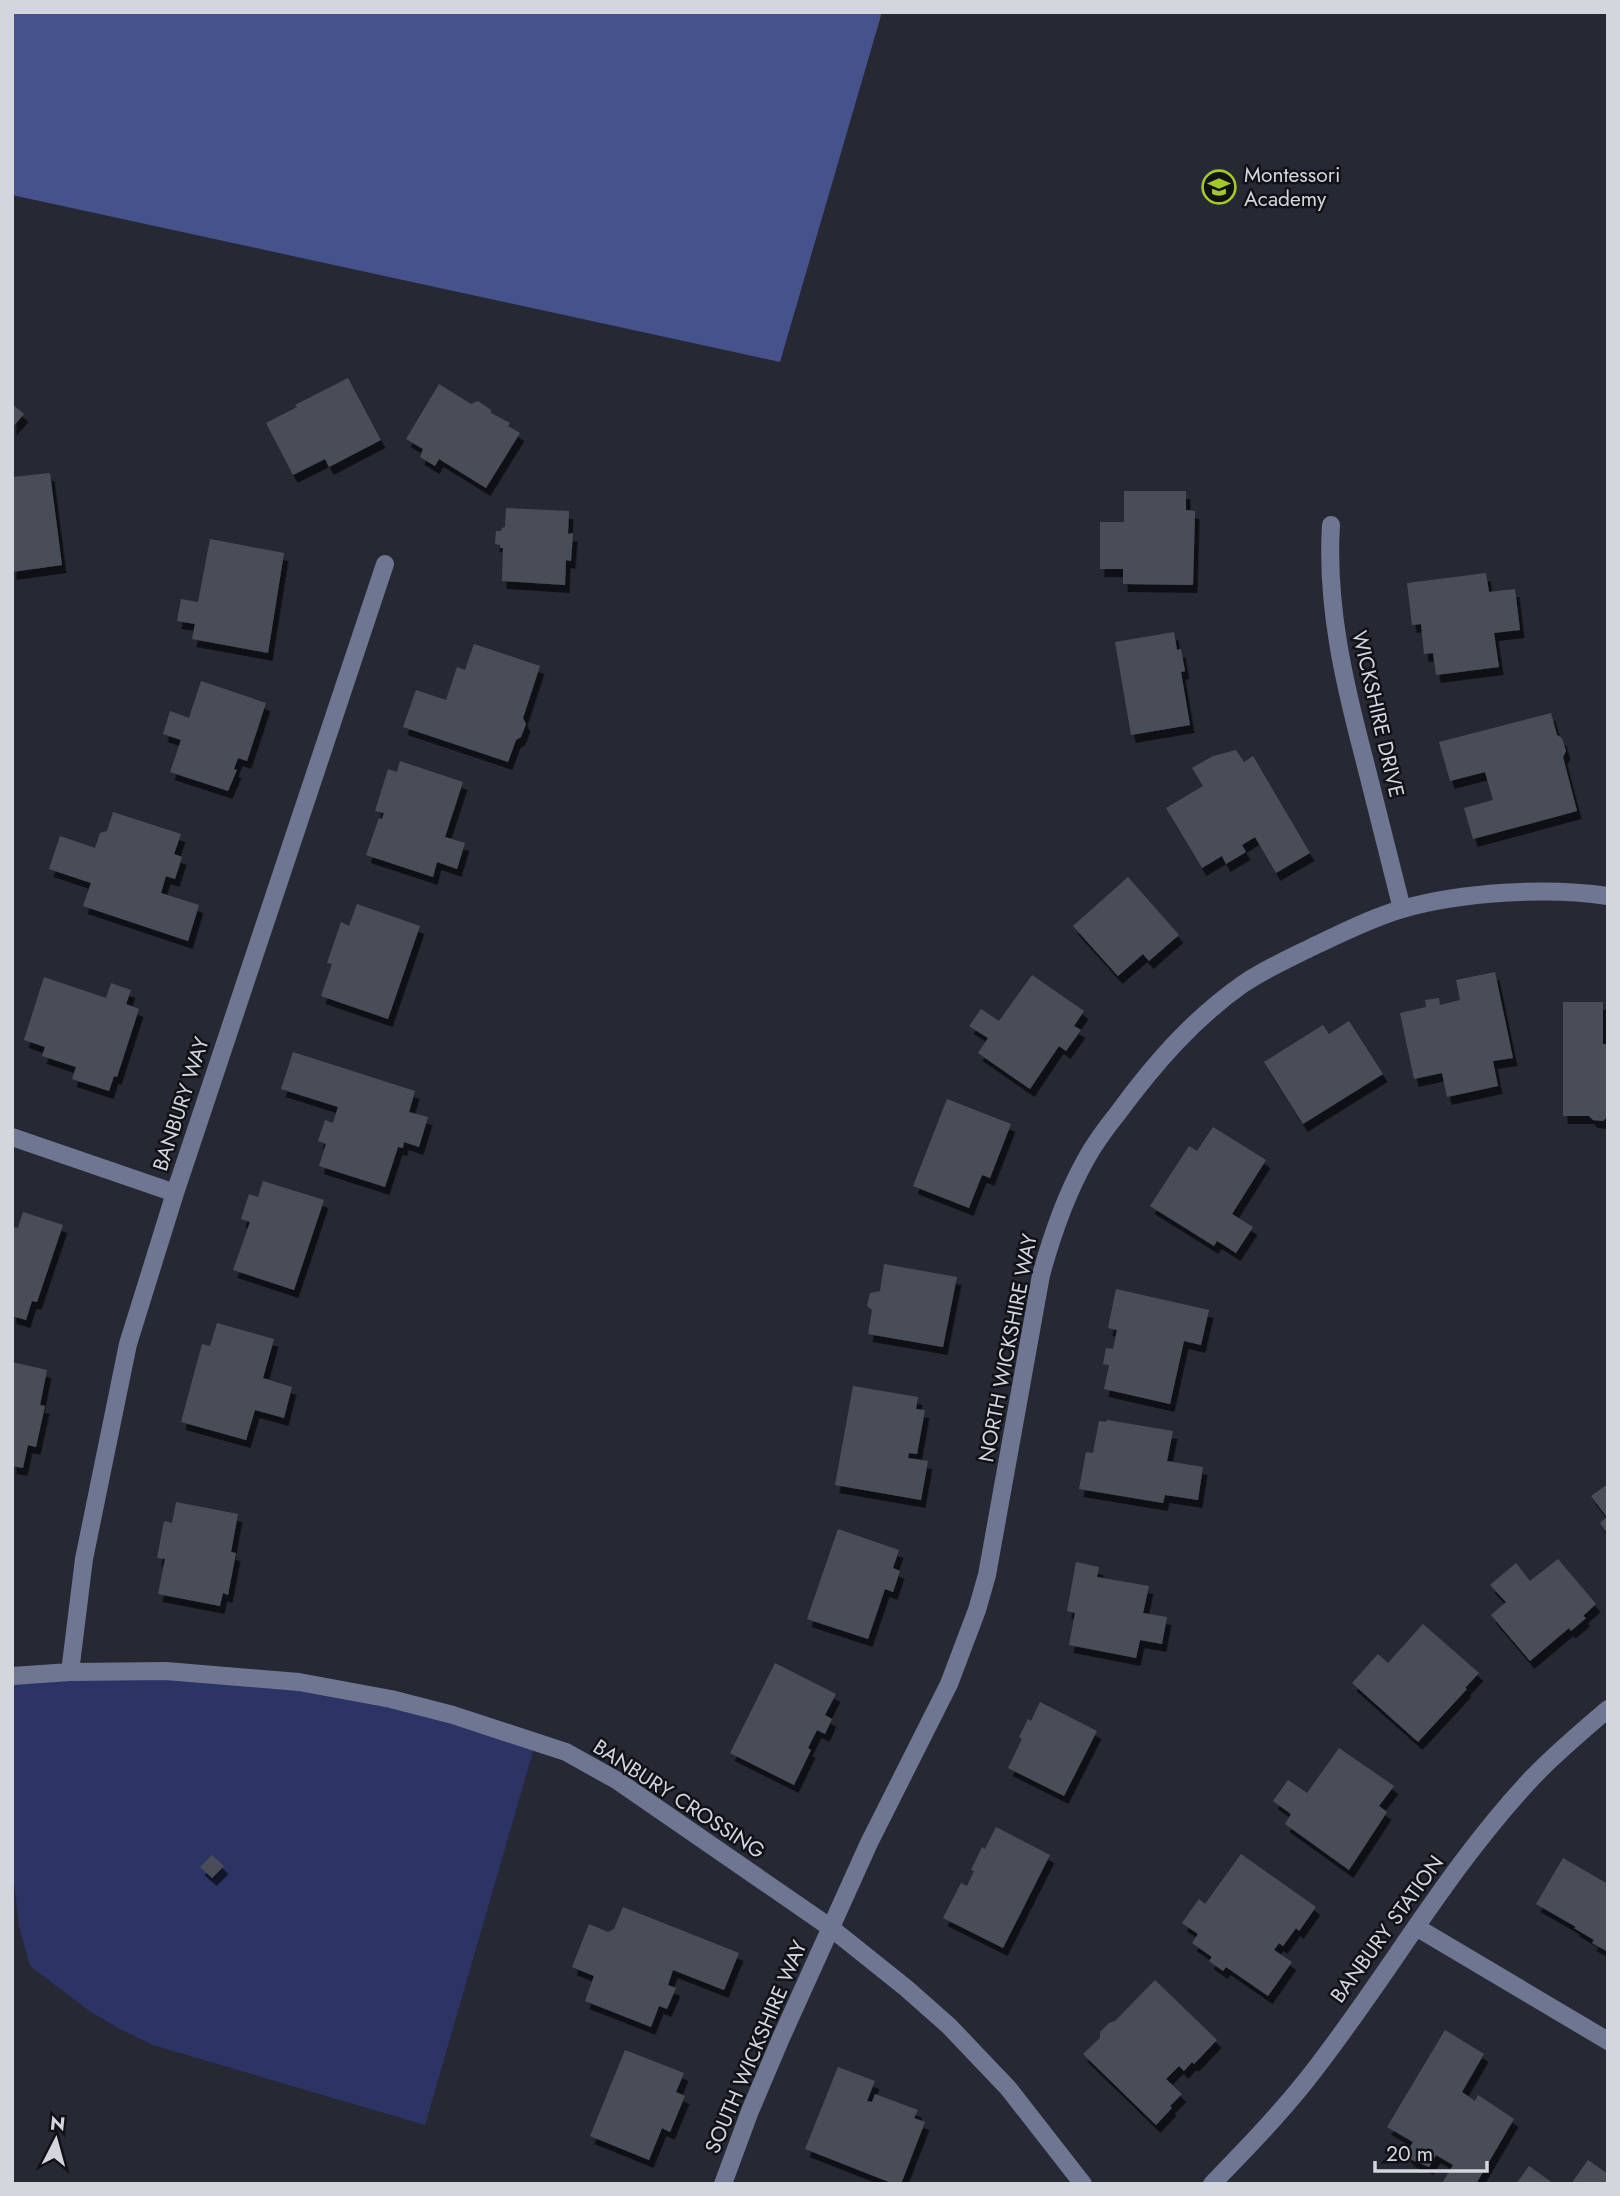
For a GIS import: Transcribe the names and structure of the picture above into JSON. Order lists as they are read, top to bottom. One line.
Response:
{"streets":{"street":["WICKSHIRE DRIVE","BANBURY WAY","NORTH WICKSHIRE WAY","BANBURY CROSSING","BANBURY STATION","SOUTH WICKSHIRE WAY"]},"crossings":[["WICKSHIRE DRIVE","NORTH WICKSHIRE WAY"],["BANBURY WAY","BANBURY CROSSING"],["NORTH WICKSHIRE WAY","BANBURY CROSSING"],["NORTH WICKSHIRE WAY","SOUTH WICKSHIRE WAY"],["BANBURY CROSSING","SOUTH WICKSHIRE WAY"]],"places":{"school or university":["Montessori Academy"]},"scale_bar":"20 m","north":"top"}
